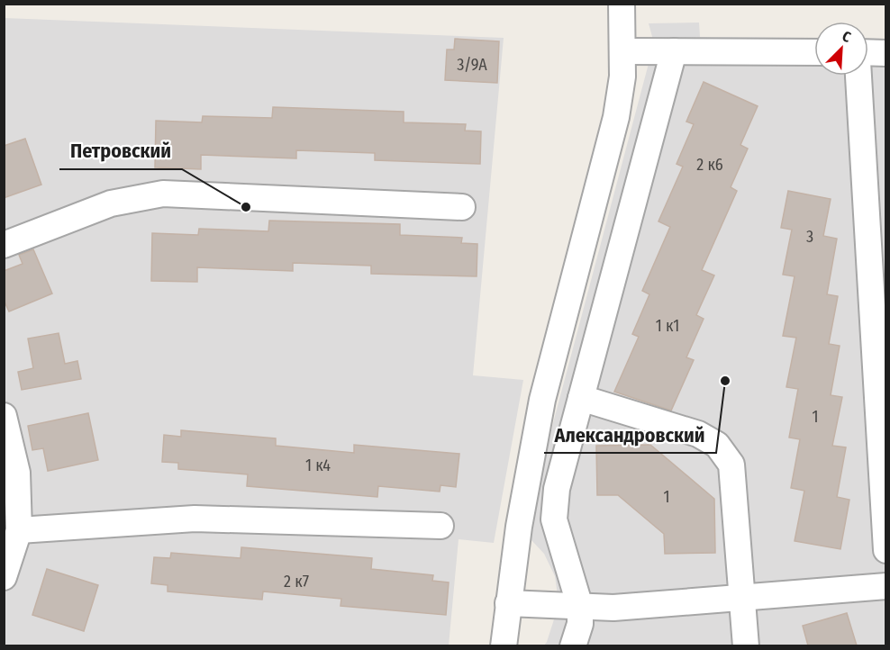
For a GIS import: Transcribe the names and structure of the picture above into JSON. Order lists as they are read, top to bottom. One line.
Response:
{"places":["Петровский","Александровский"],"house_numbers":["3/9А","2 к6","3","1 к1","1","1 к4","1","2 к7"],"north":"top right"}
